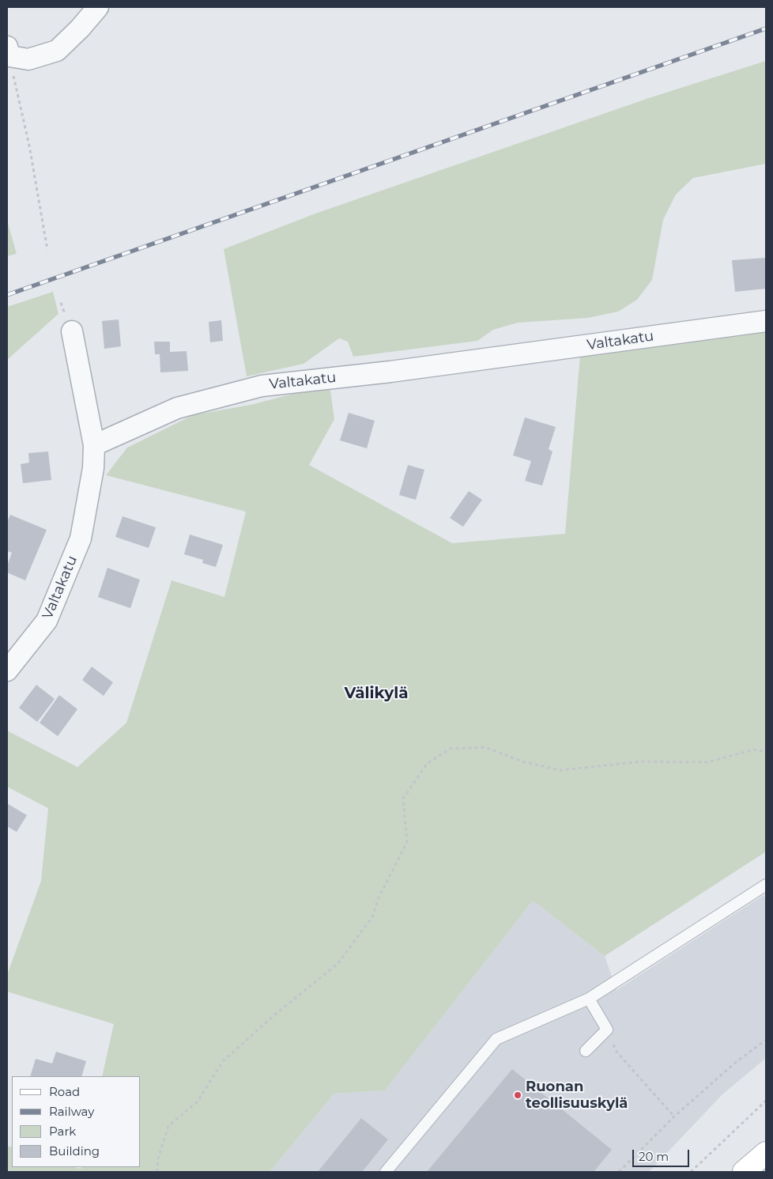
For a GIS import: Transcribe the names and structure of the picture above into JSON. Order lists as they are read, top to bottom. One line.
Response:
{"streets":{"street":["Valtakatu"]},"districts":["Välikylä"],"places":["Ruonan teollisuuskylä"],"legend":["Road","Railway","Park","Building"],"scale_bar":"20 m"}
